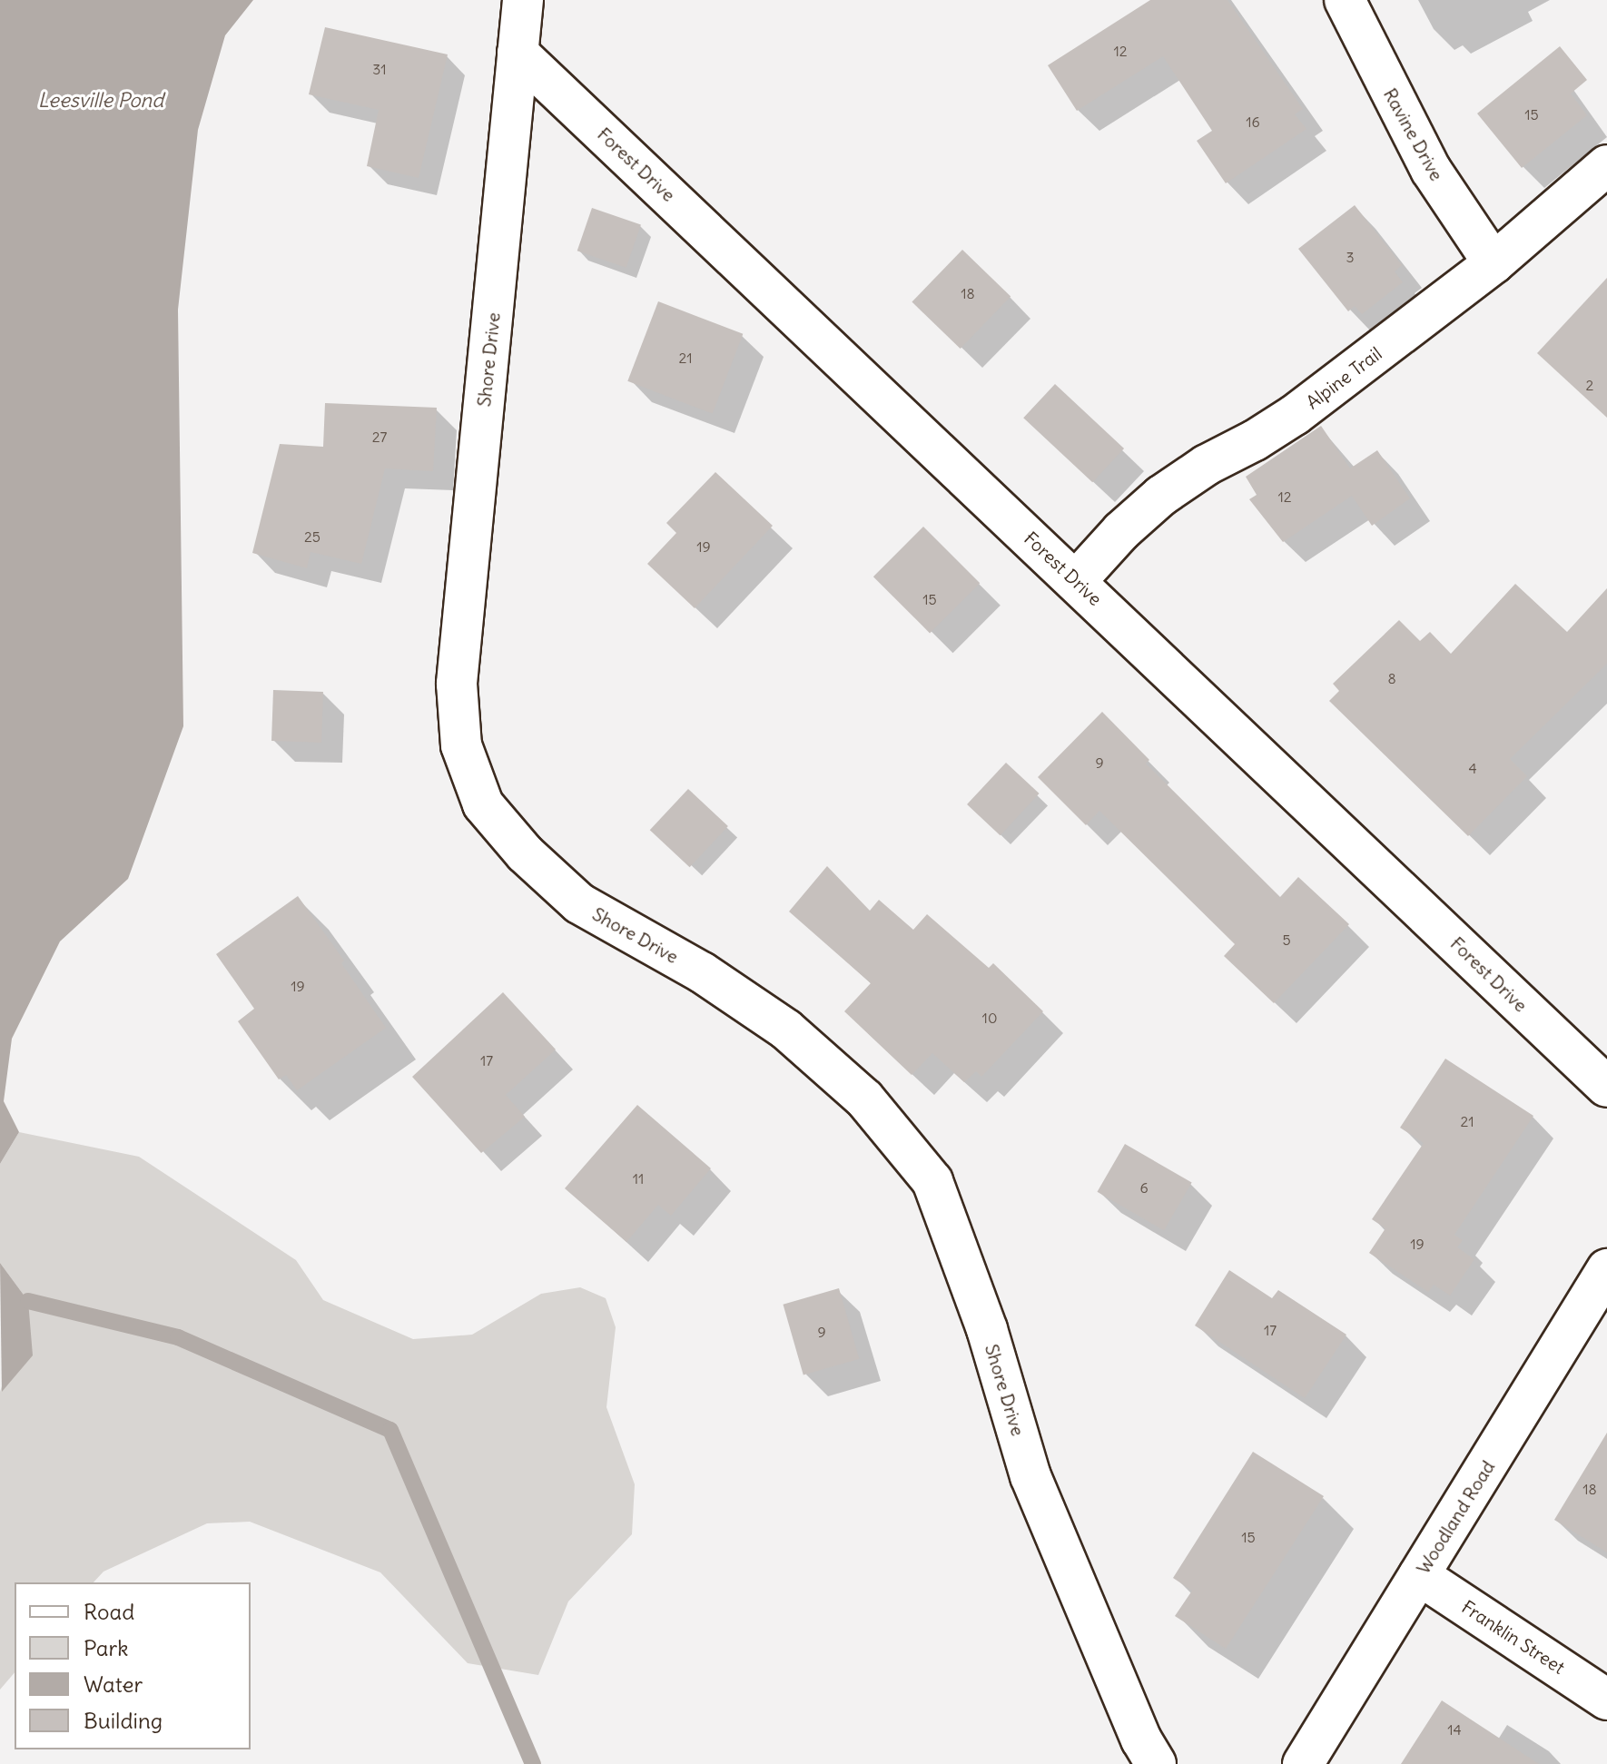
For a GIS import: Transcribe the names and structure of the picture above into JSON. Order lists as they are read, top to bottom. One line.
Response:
{"streets":{"street":["Ravine Drive","Forest Drive","Shore Drive","Alpine Trail","Woodland Road","Franklin Street"]},"crossings":[["Ravine Drive","Alpine Trail"],["Forest Drive","Shore Drive"],["Forest Drive","Alpine Trail"],["Woodland Road","Franklin Street"]],"water":["Leesville Pond"],"house_numbers":["12","31","15","16","3","18","21","2","27","12","25","19","15","8","9","4","5","19","10","17","21","11","6","19","17","9","18","15","14"],"legend":["Road","Park","Water","Building"]}
